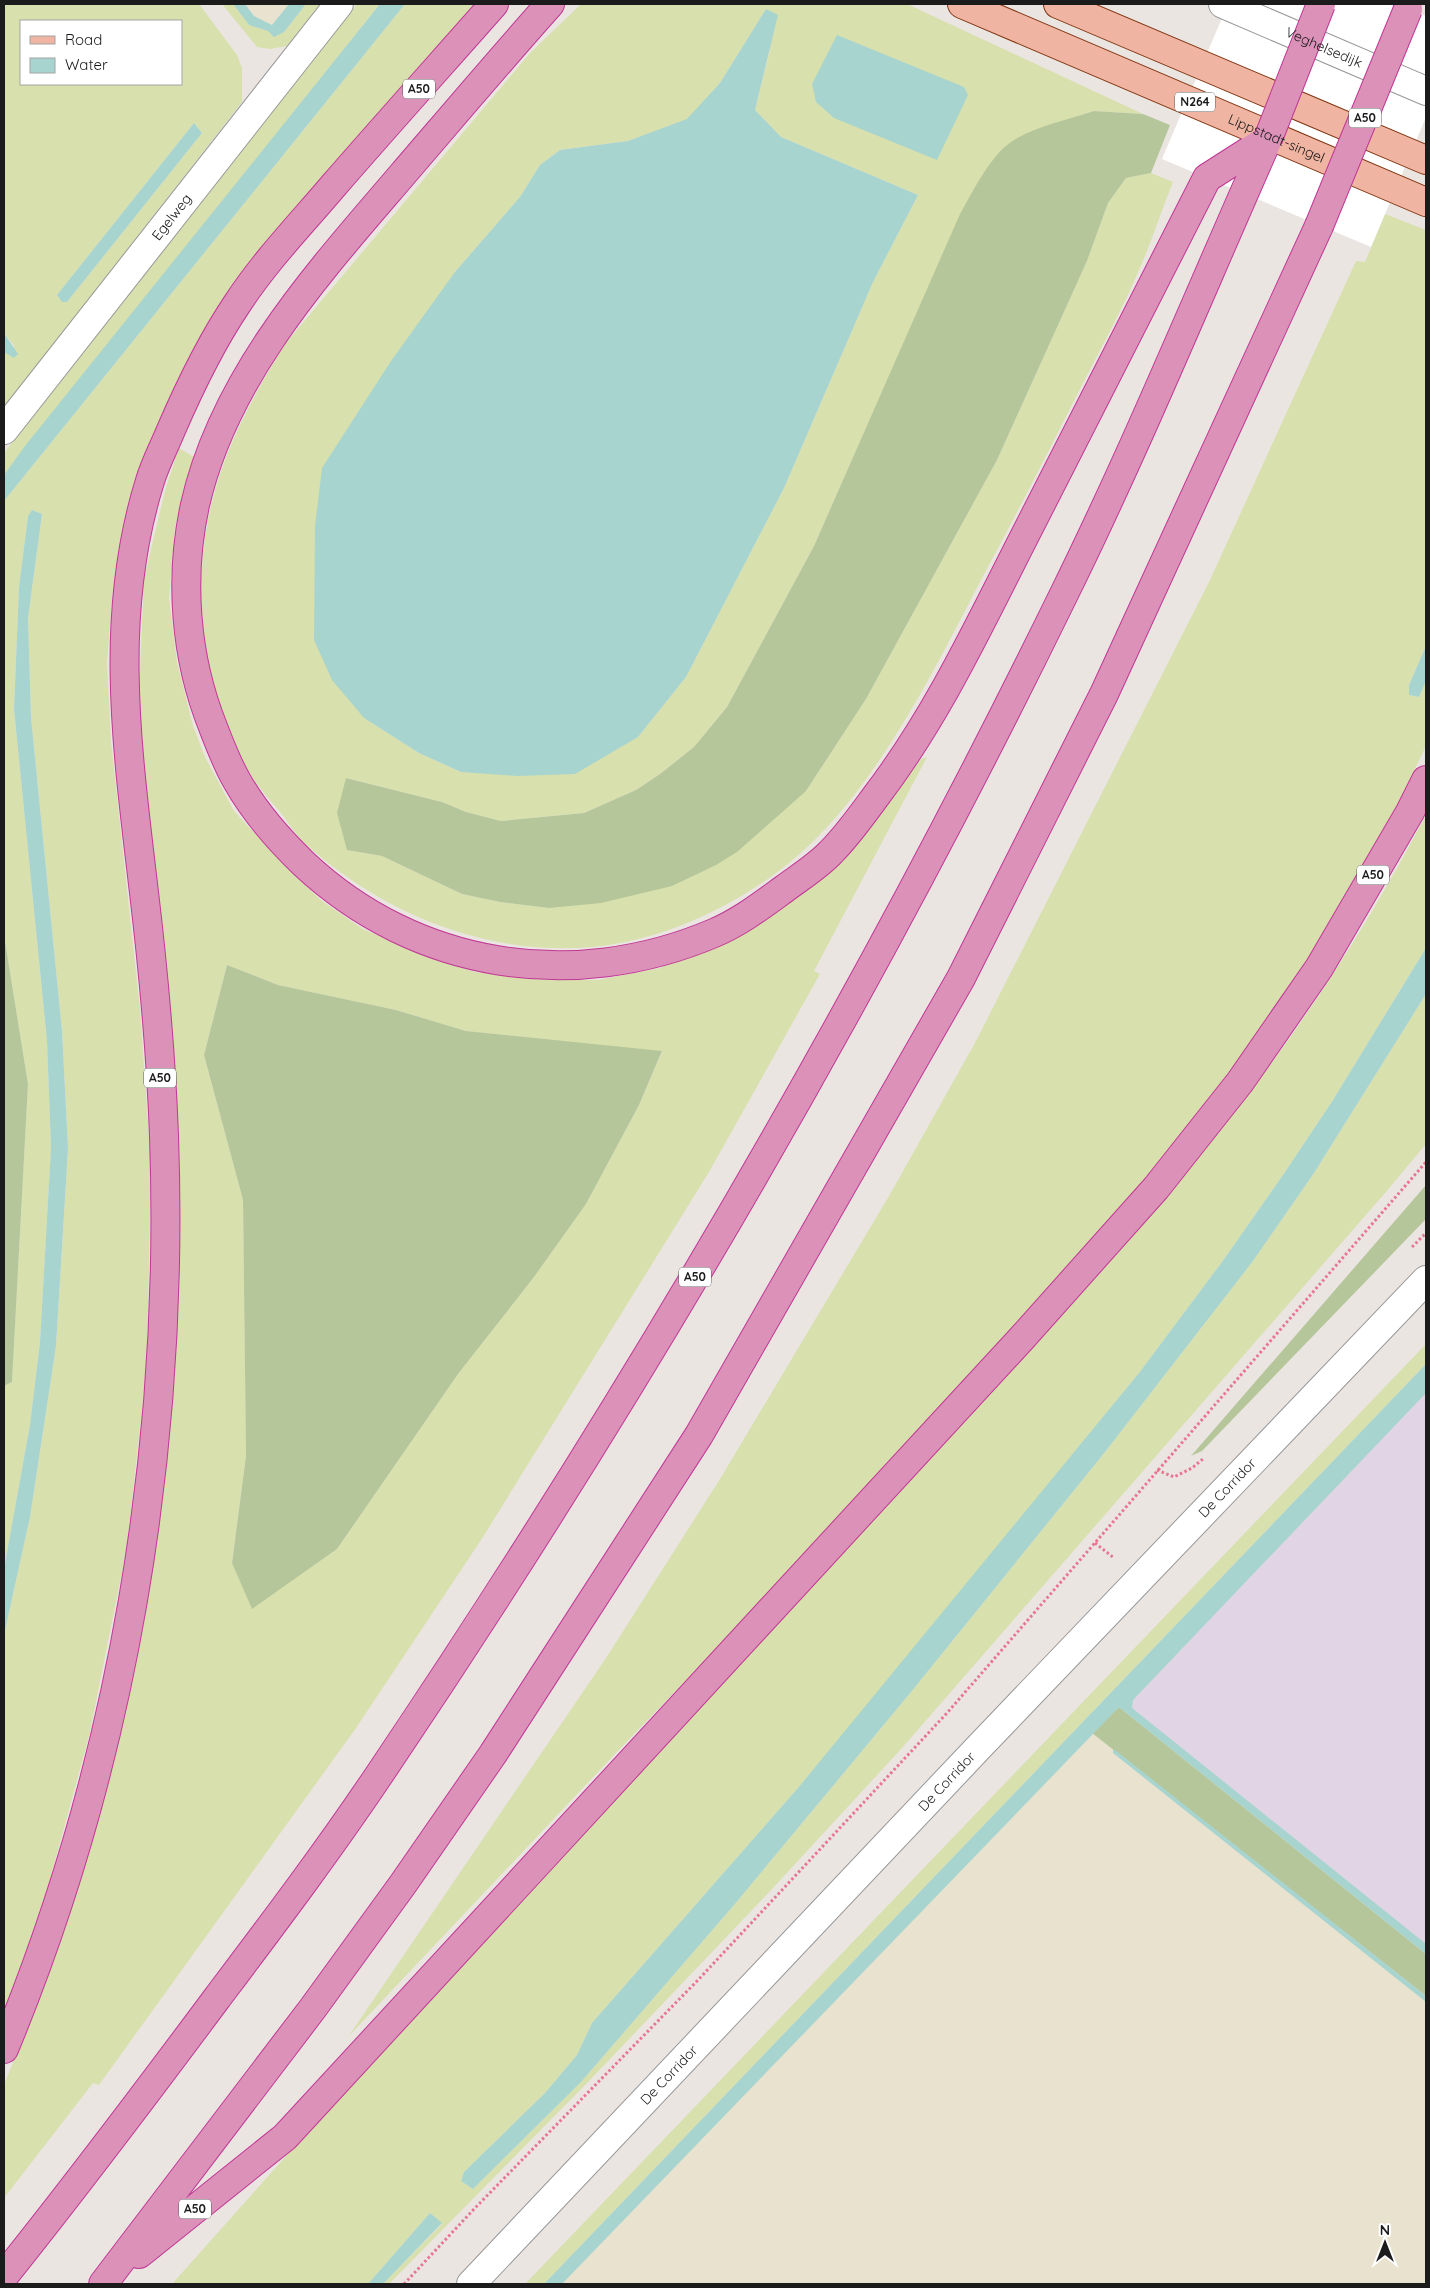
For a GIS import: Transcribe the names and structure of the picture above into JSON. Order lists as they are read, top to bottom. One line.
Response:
{"streets":{"highway":["A50"],"main road":["N264","Lippstadt-singel"],"street":["Veghelsedijk","Egelweg","De Corridor"]},"legend":["Road","Water"],"north":"top"}
